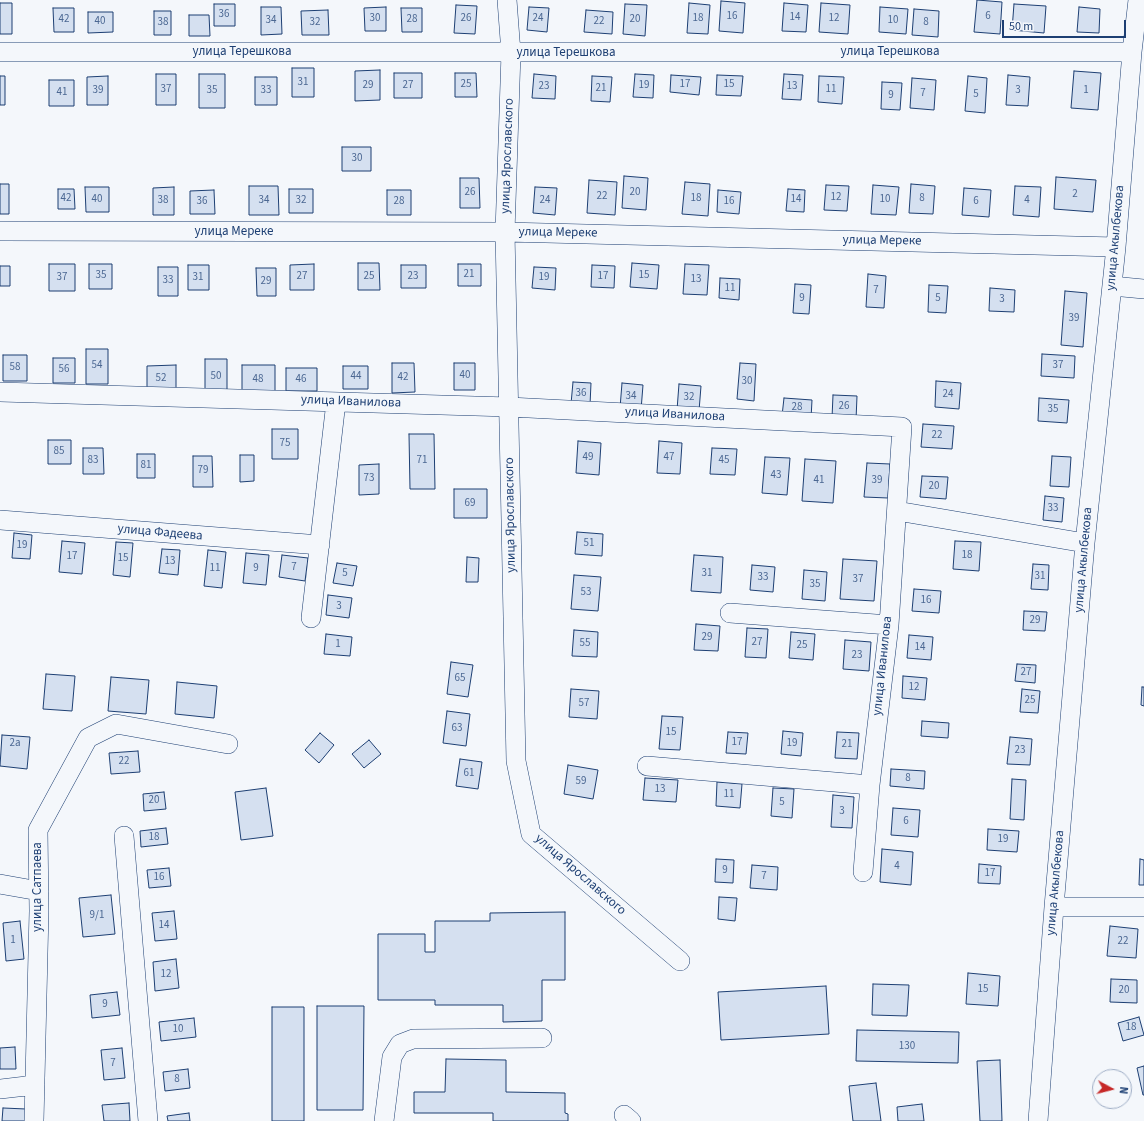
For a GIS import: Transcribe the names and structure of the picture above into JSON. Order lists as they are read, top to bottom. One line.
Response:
{"streets":{"street":["улица Терешкова","улица Ярославского","улица Мереке","улица Акылбекова","улица Иванилова","улица Фадеева","улица Сатпаева"]},"crossings":[["улица Терешкова","улица Ярославского"],["улица Терешкова","улица Акылбекова"],["улица Ярославского","улица Мереке"],["улица Ярославского","улица Иванилова"],["улица Мереке","улица Акылбекова"]],"house_numbers":["36","16","6","14","30","26","24","18","12","42","28","20","34","10","40","22","38","32","8","31","25","17","15","29","27","19","23","13","21","37","11","39","35","33","3","1","41","7","5","9","30","26","20","2","22","12","42","18","8","40","14","10","38","34","32","24","4","36","28","16","6","21","35","15","27","25","23","17","37","31","19","13","33","29","11","7","9","5","3","39","54","37","58","56","40","50","44","42","52","48","46","30","36","24","34","32","26","28","35","22","75","85","49","47","83","71","45","81","79","43","73","41","39","20","69","33","51","19","18","17","15","13","7","11","9","5","31","31","33","37","35","53","16","3","29","29","27","55","1","25","14","23","27","65","12","25","57","63","15","17","2а","19","21","23","22","61","8","59","13","11","20","5","3","6","18","19","4","9","17","7","16","9/1","14","1","22","12","15","20","9","18","10","130","7","8"],"scale_bar":"50 m","north":"right"}
